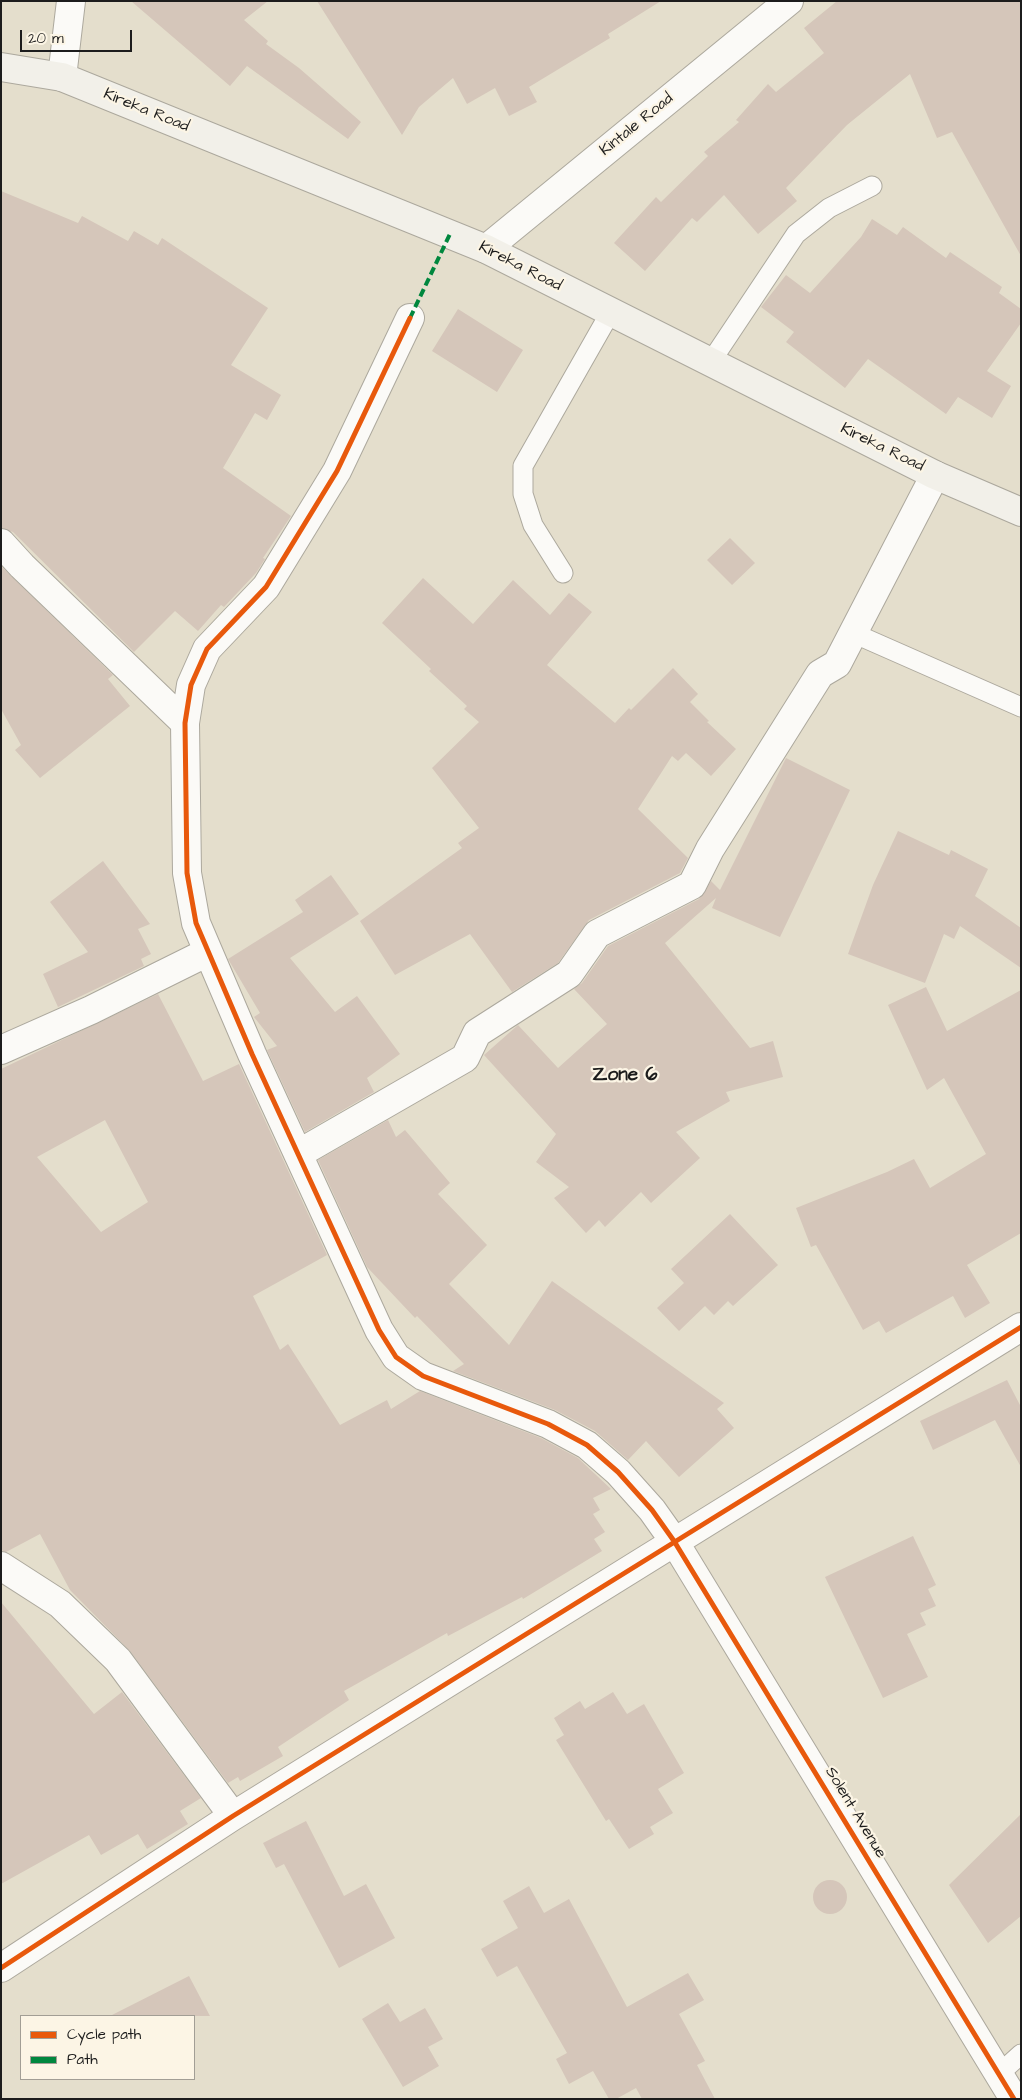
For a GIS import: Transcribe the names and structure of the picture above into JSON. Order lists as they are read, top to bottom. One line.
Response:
{"streets":{"main road":["Kireka Road"],"street":["Kintale Road","Solent Avenue"]},"crossings":[["Kireka Road","Kintale Road"]],"districts":["Zone 6"],"legend":["Cycle path","Path"],"scale_bar":"20 m"}
